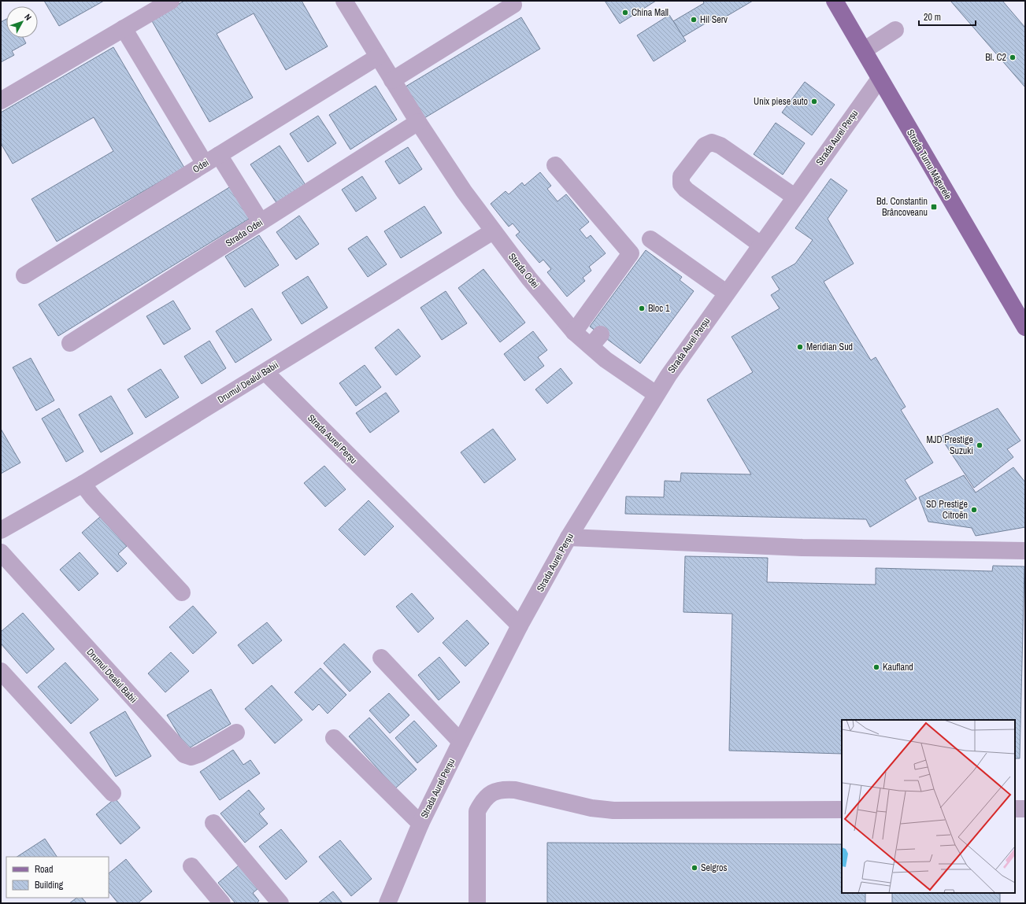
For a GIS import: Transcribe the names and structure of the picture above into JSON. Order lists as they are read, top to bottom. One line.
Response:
{"streets":{"main road":["Strada Turnu Măgurele"],"street":["Strada Aurel Perșu","Odei","Strada Odei","Drumul Dealul Babii"]},"crossings":[["Strada Aurel Perșu","Strada Turnu Măgurele"],["Strada Aurel Perșu","Strada Odei"],["Strada Aurel Perșu","Drumul Dealul Babii"],["Odei","Strada Odei"],["Strada Odei","Drumul Dealul Babii"]],"places":{"other":["China Mall","Hil Serv","Bl. C2","Unix piese auto","Bloc 1","Meridian Sud","MJD Prestige Suzuki","SD Prestige Citroën","Kaufland","Selgros"],"transit":["Bd. Constantin Brâncoveanu"]},"legend":["Road","Building"],"scale_bar":"20 m","north":"top right"}
